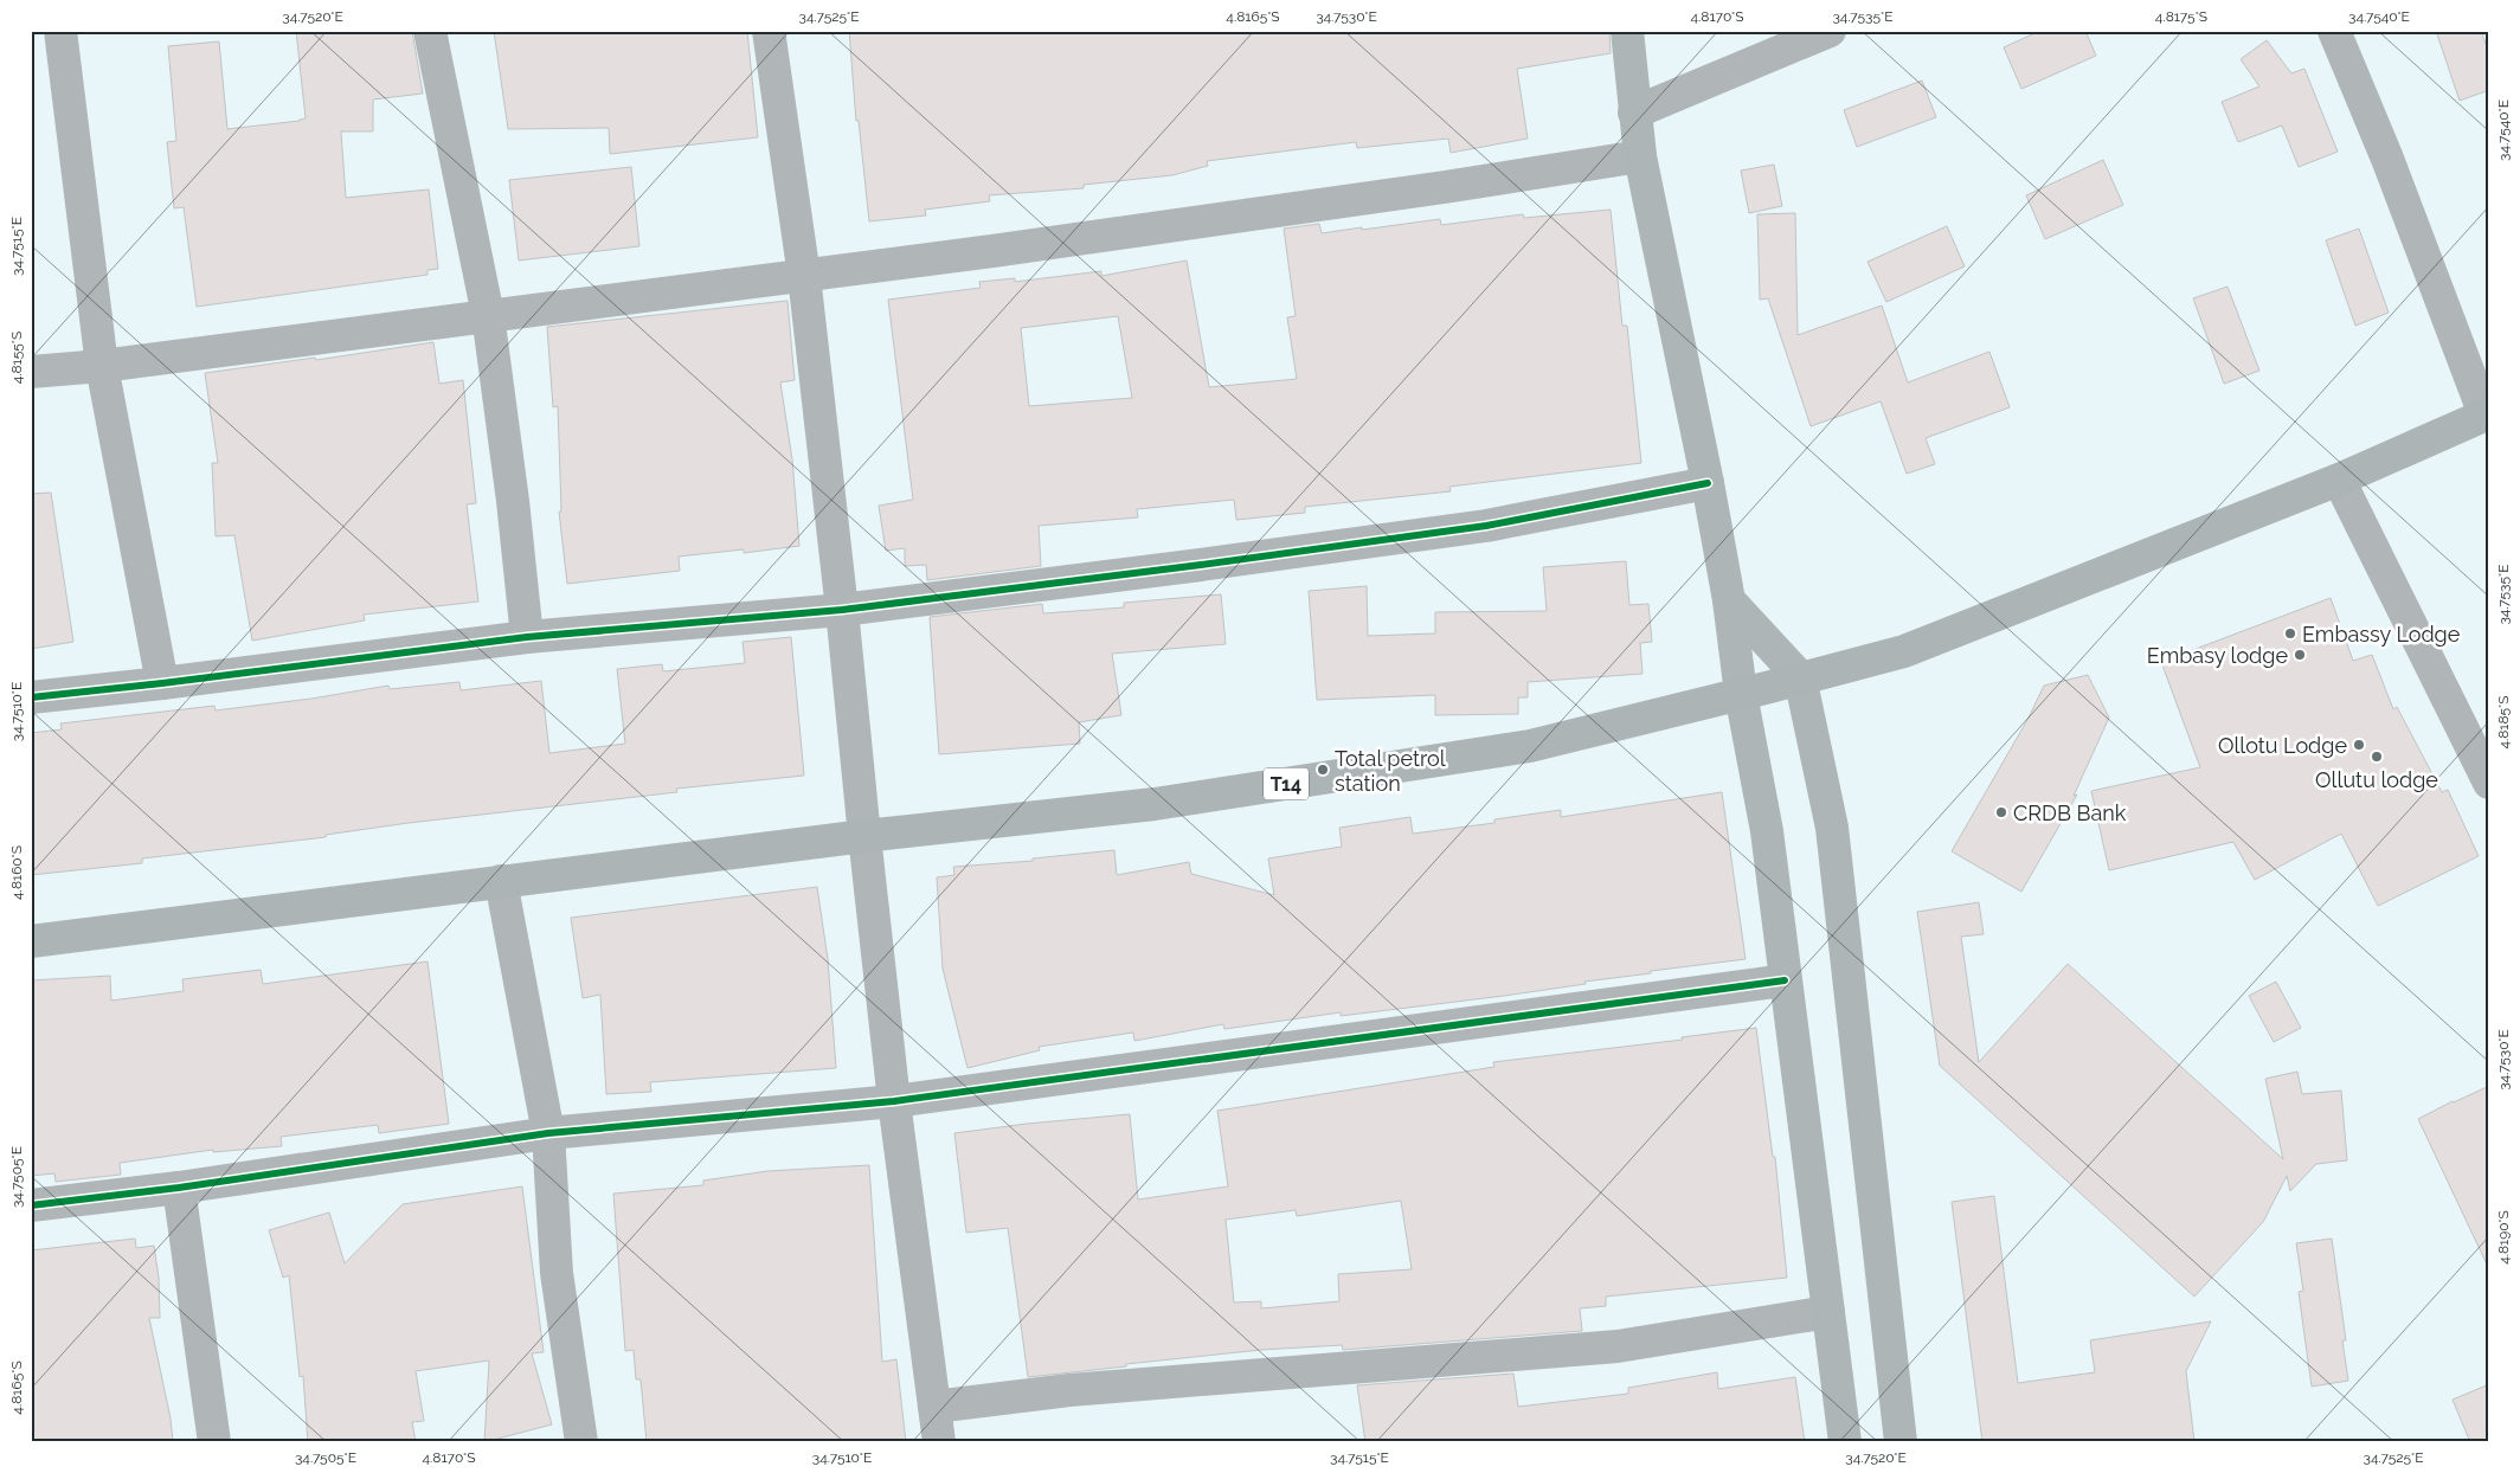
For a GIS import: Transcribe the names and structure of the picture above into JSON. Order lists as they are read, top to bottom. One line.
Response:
{"streets":{"highway":["T14"]},"places":["Embassy Lodge","Embasy lodge","Ollotu Lodge","Ollutu lodge","Total petrol station","CRDB Bank"],"coordinates":["34.7520°E","34.7525°E","4.8165°S","34.7530°E","4.8170°S","34.7535°E","4.8175°S","34.7540°E","34.7515°E","4.8155°S","34.7510°E","4.8185°S","4.8160°S","34.7505°E","4.8190°S"]}
